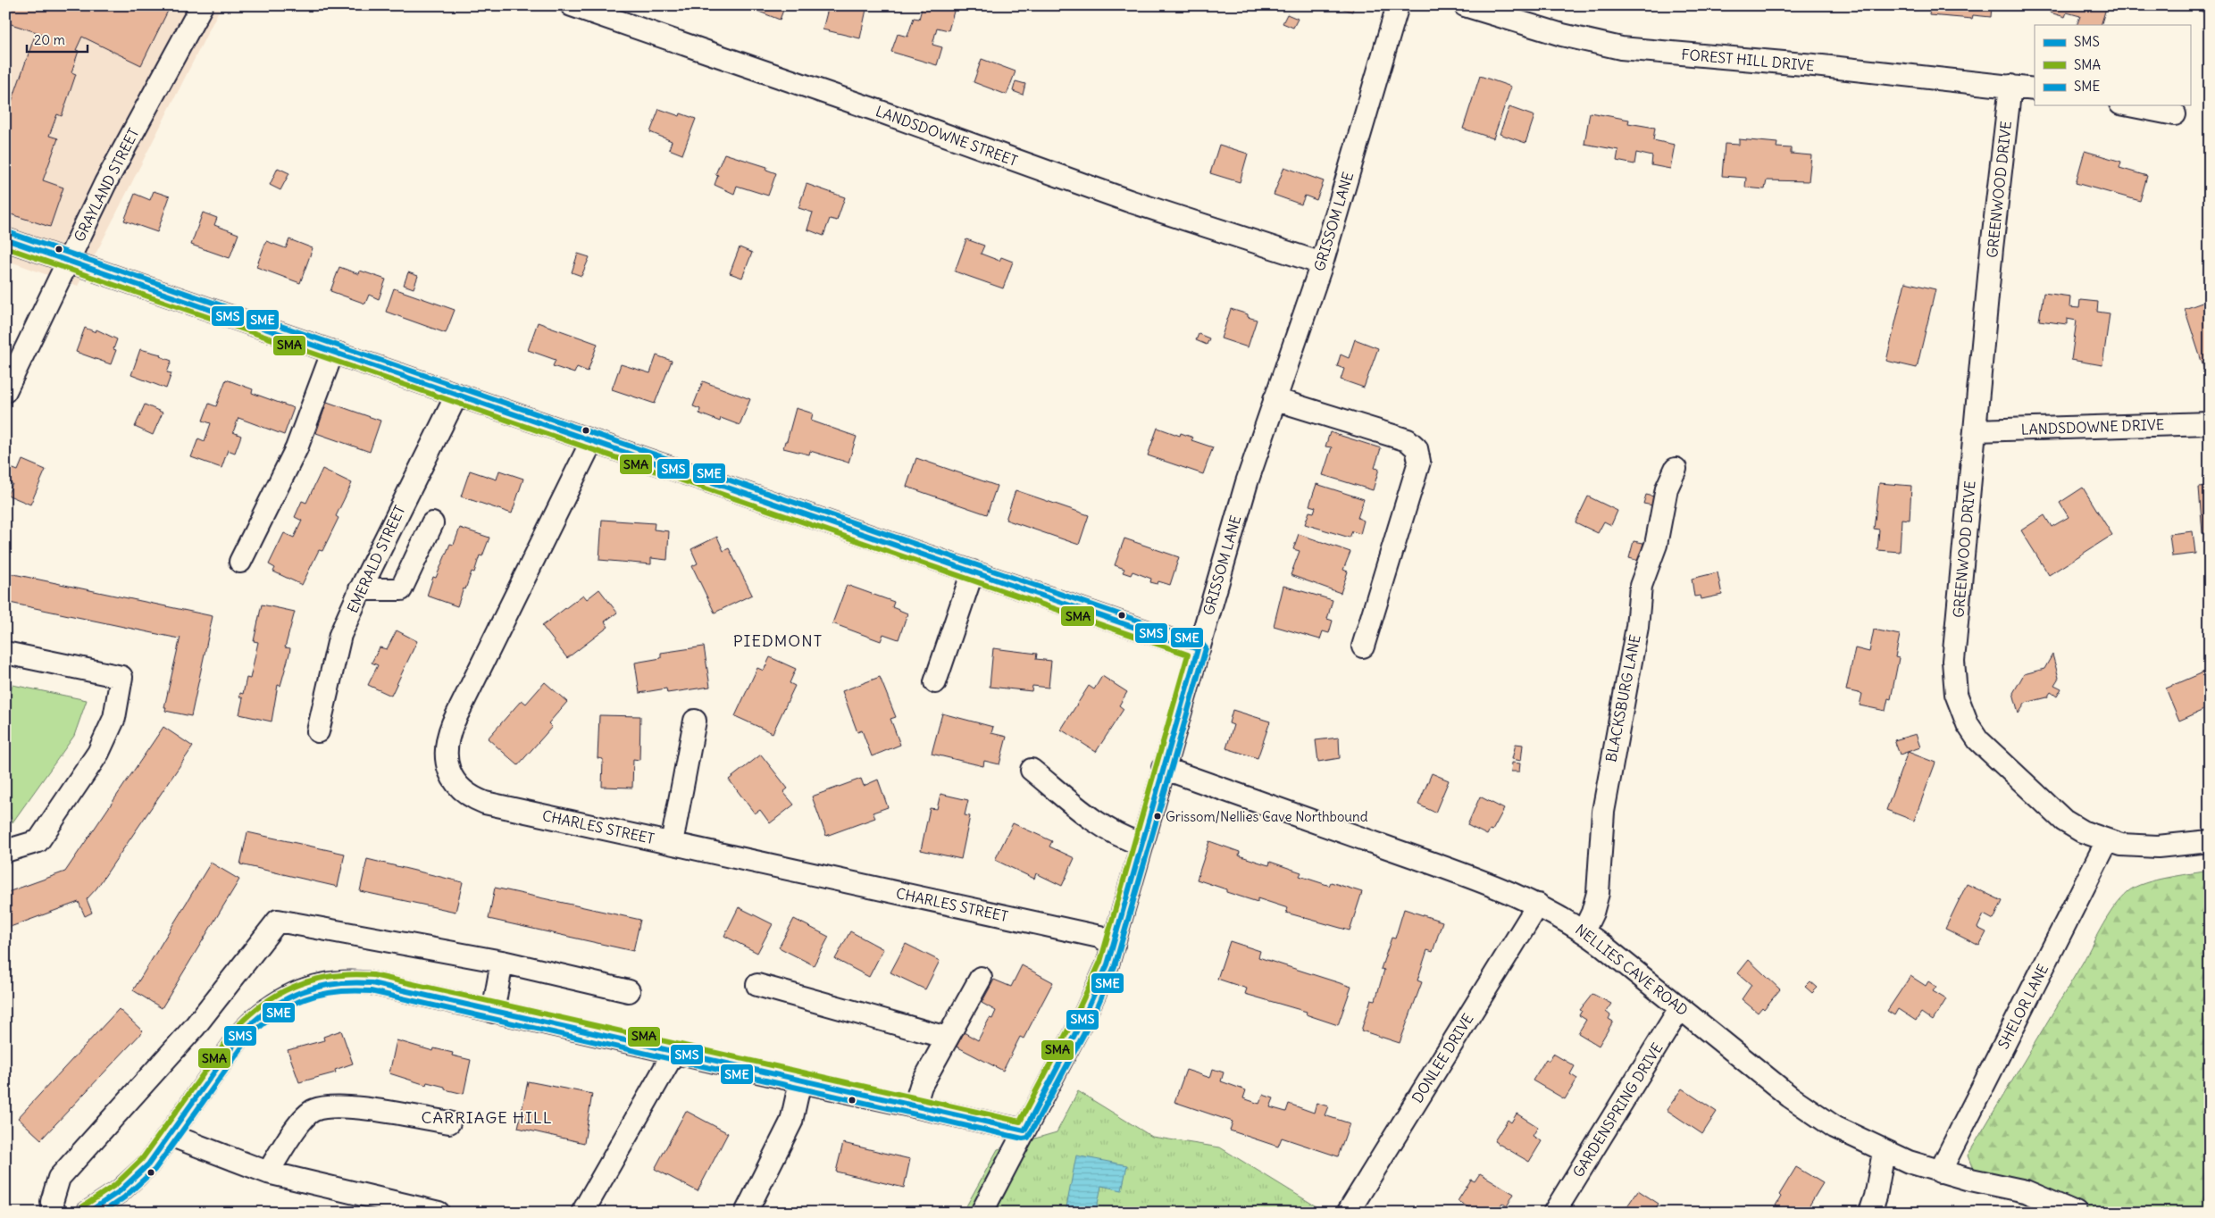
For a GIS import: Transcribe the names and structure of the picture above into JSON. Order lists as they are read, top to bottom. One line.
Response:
{"streets":{"street":["FOREST HILL DRIVE","LANDSDOWNE STREET","GRAYLAND STREET","GREENWOOD DRIVE","GRISSOM LANE","LANDSDOWNE DRIVE","EMERALD STREET","BLACKSBURG LANE","CHARLES STREET","NELLIES CAVE ROAD","SHELOR LANE","DONLEE DRIVE","GARDENSPRING DRIVE"]},"crossings":[["FOREST HILL DRIVE","GREENWOOD DRIVE"],["LANDSDOWNE STREET","GRISSOM LANE"],["GREENWOOD DRIVE","LANDSDOWNE DRIVE"],["GREENWOOD DRIVE","SHELOR LANE"],["GRISSOM LANE","CHARLES STREET"],["GRISSOM LANE","NELLIES CAVE ROAD"],["BLACKSBURG LANE","NELLIES CAVE ROAD"],["NELLIES CAVE ROAD","SHELOR LANE"],["NELLIES CAVE ROAD","DONLEE DRIVE"],["NELLIES CAVE ROAD","GARDENSPRING DRIVE"]],"districts":["PIEDMONT","CARRIAGE HILL"],"places":["Grissom/Nellies Cave Northbound"],"lines":["transit line SME","transit line SMS","transit line SMA"],"legend":["SMS","SMA","SME"],"scale_bar":"20 m"}
